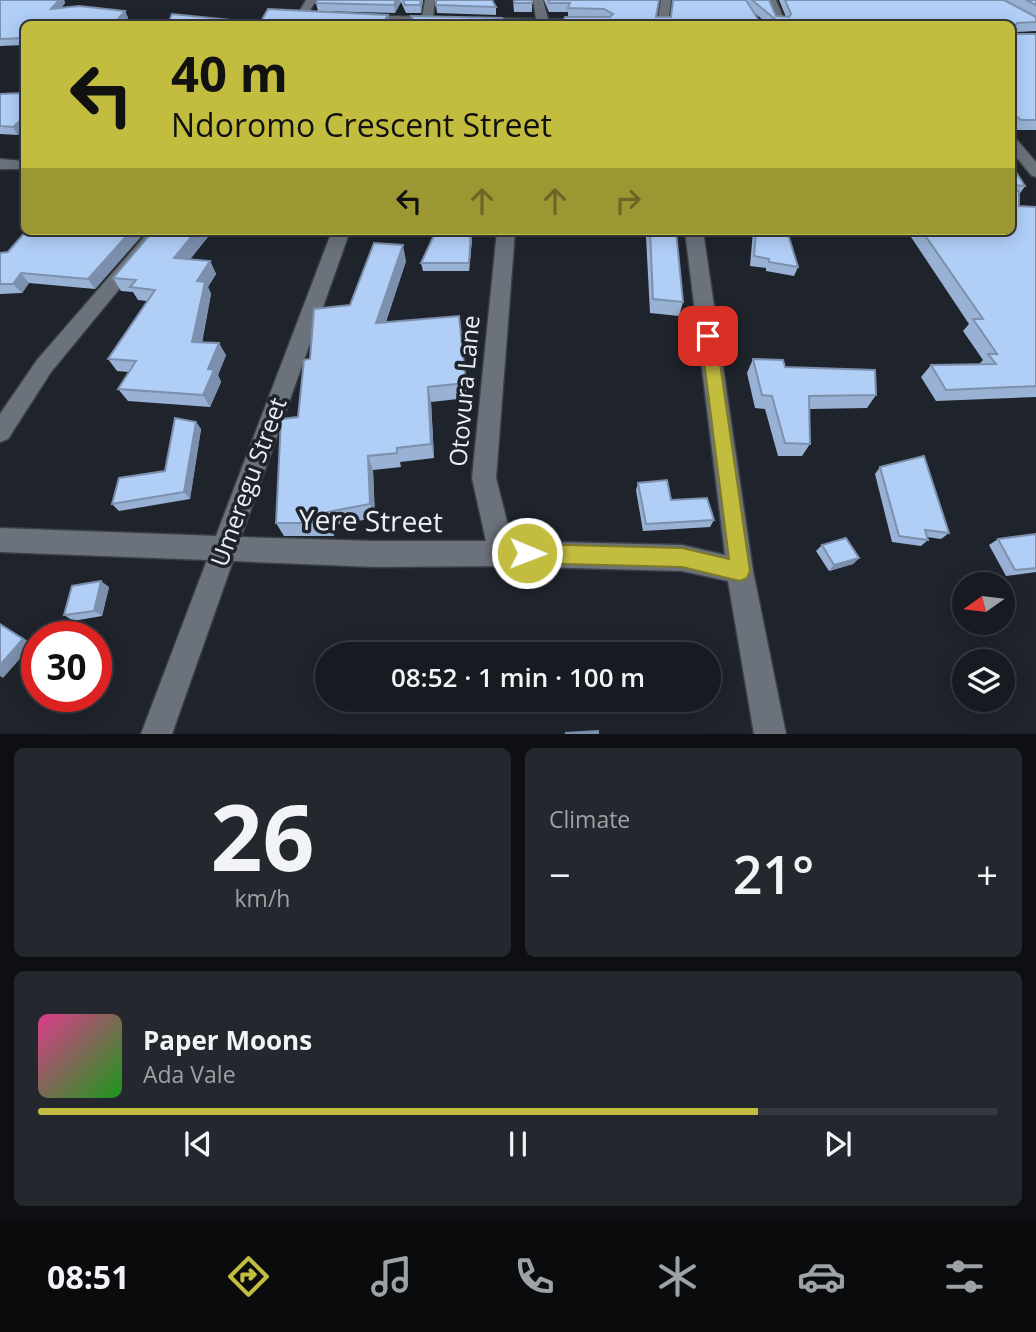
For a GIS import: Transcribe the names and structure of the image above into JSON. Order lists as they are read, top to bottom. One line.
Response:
{"streets":{"street":["Otovura Lane","Umeregu Street","Yere Street"]},"crossings":[["Otovura Lane","Yere Street"],["Umeregu Street","Yere Street"]],"north":"left","page":{"turn":["40 m","Ndoromo Crescent Street"],"limit":"30","trip":"08:52 · 1 min · 100 m","tile":[["26","km/h"],"Climate"],"heat":["−","21°","+"],"song":["Paper Moons","Ada Vale"],"tabs":"08:51"}}
